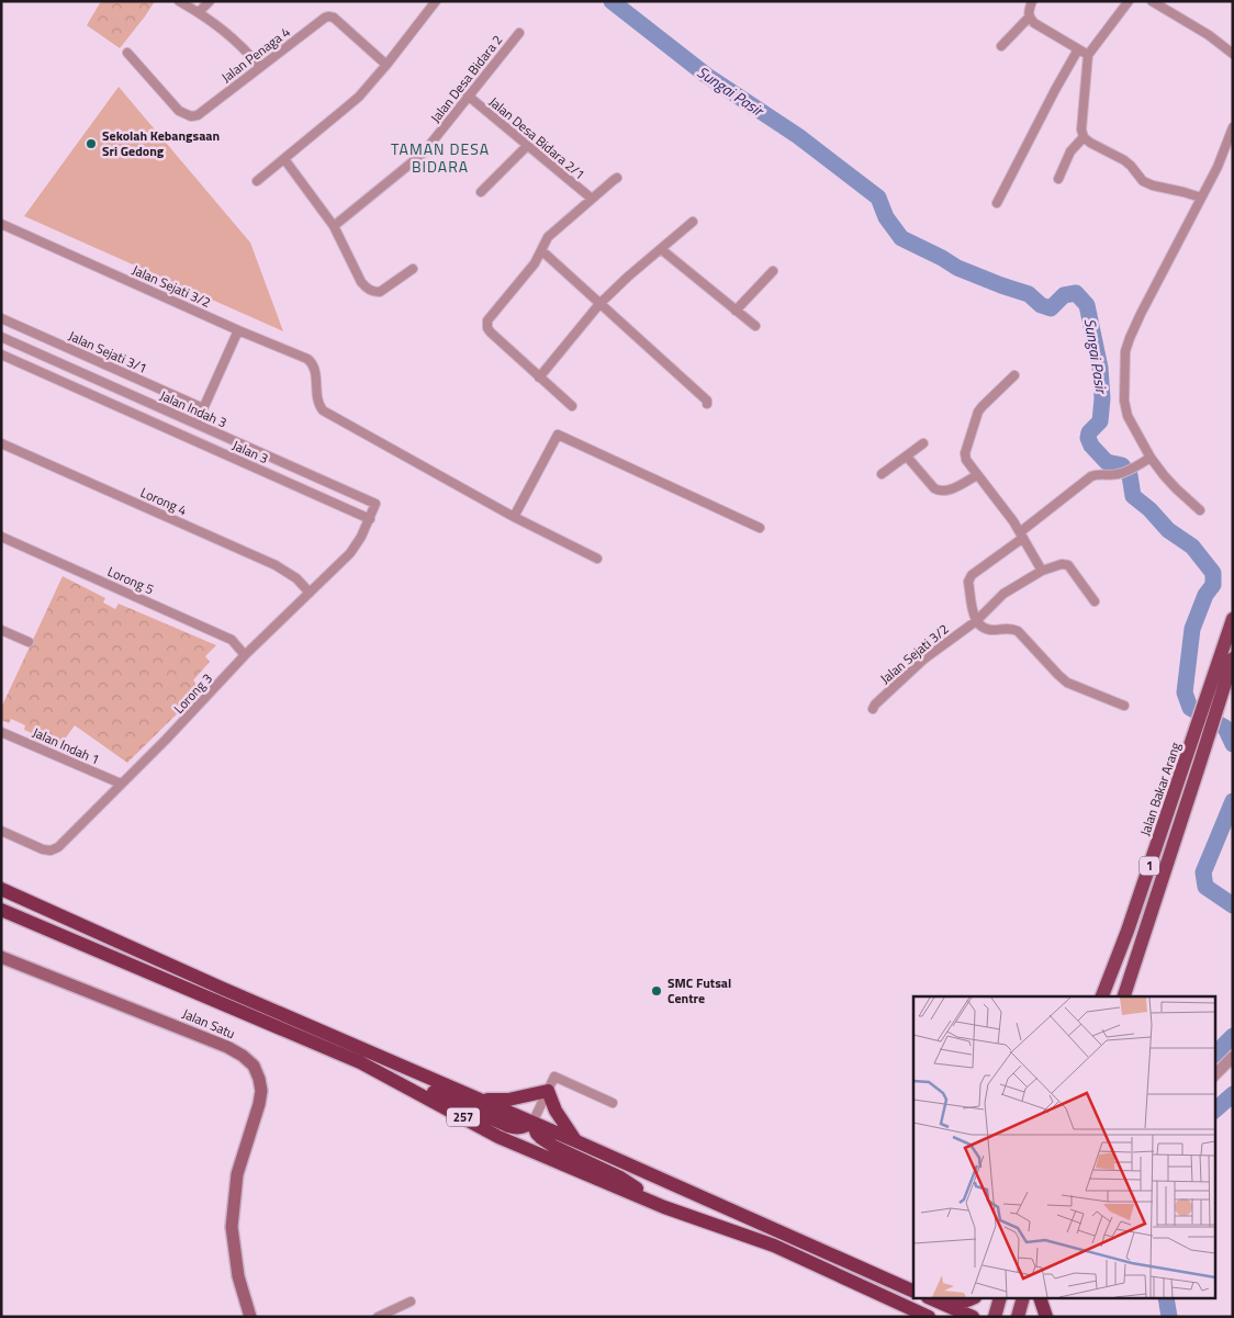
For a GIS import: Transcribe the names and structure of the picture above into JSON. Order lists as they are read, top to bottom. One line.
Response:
{"streets":{"highway":["257"],"main road":["Jalan Bakar Arang","1","Jalan Satu"],"street":["Jalan Penaga 4","Jalan Desa Bidara 2","Jalan Desa Bidara 2/1","Jalan Sejati 3/2","Jalan Sejati 3/1","Jalan Indah 3","Jalan 3","Lorong 4","Lorong 5","Lorong 3","Jalan Indah 1"]},"crossings":[["Jalan Desa Bidara 2","Jalan Desa Bidara 2/1"],["Jalan Indah 3","Lorong 3"],["Jalan 3","Lorong 3"],["Lorong 4","Lorong 3"],["Lorong 5","Lorong 3"],["Lorong 3","Jalan Indah 1"]],"districts":["TAMAN DESA BIDARA"],"water":["Sungai Pasir"],"places":["Sekolah Kebangsaan Sri Gedong","SMC Futsal Centre"]}
